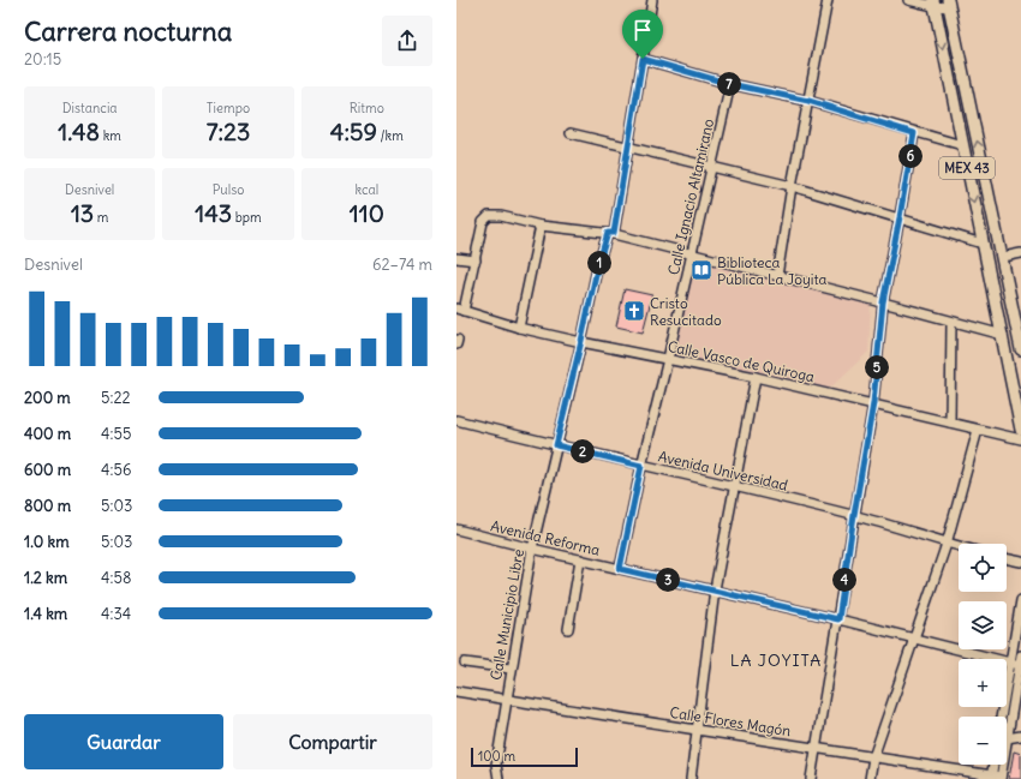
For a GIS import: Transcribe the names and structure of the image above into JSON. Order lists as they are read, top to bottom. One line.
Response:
{"streets":{"main road":["MEX 43"],"street":["Calle Ignacio Altamirano","Calle Vasco de Quiroga","Avenida Universidad","Avenida Reforma","Calle Municipio Libre","Calle Flores Magón"]},"crossings":[["Calle Ignacio Altamirano","Calle Vasco de Quiroga"],["Calle Ignacio Altamirano","Avenida Universidad"],["Calle Ignacio Altamirano","Avenida Reforma"],["Calle Vasco de Quiroga","Calle Municipio Libre"],["Avenida Universidad","Calle Municipio Libre"],["Avenida Reforma","Calle Municipio Libre"],["Calle Municipio Libre","Calle Flores Magón"]],"districts":["LA JOYITA"],"places":{"library":["Biblioteca Pública La Joyita"],"church":["Cristo Resucitado"]},"scale_bar":"100 m","page":{"heading":["Carrera nocturna","20:15"],"pins":["7","6","1","5","2","3","4"],"stats":[["Distancia","1.48 km"],["Tiempo","7:23"],["Ritmo","4:59 /km"],["Desnivel","13 m"],["Pulso","143 bpm"],["kcal","110"]],"chart":["Desnivel","62–74 m"],"list":[{"name":"200 m","note":"5:22"},{"name":"400 m","note":"4:55"},{"name":"600 m","note":"4:56"},{"name":"800 m","note":"5:03"},{"name":"1.0 km","note":"5:03"},{"name":"1.2 km","note":"4:58"},{"name":"1.4 km","note":"4:34"}],"map_buttons":["+","−"],"buttons":["Guardar","Compartir"],"scale":"100 m"}}
